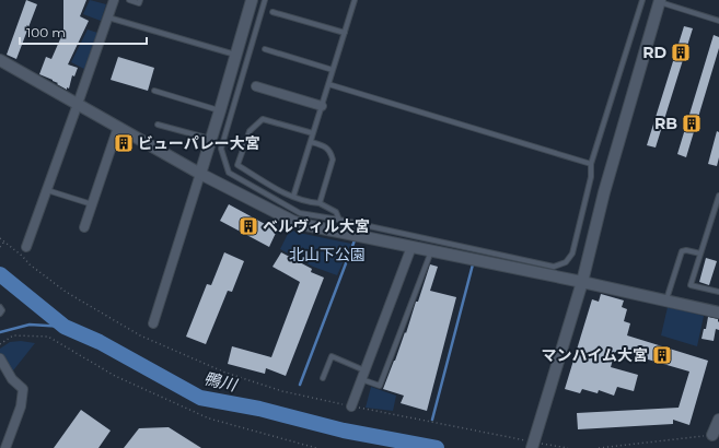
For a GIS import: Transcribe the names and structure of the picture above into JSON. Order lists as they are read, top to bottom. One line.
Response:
{"water":["鴨川"],"parks":["北山下公園"],"places":{"building":["RD","RB","ビューパレー大宮","ベルヴィル大宮","マンハイム大宮"]},"scale_bar":"100 m"}
